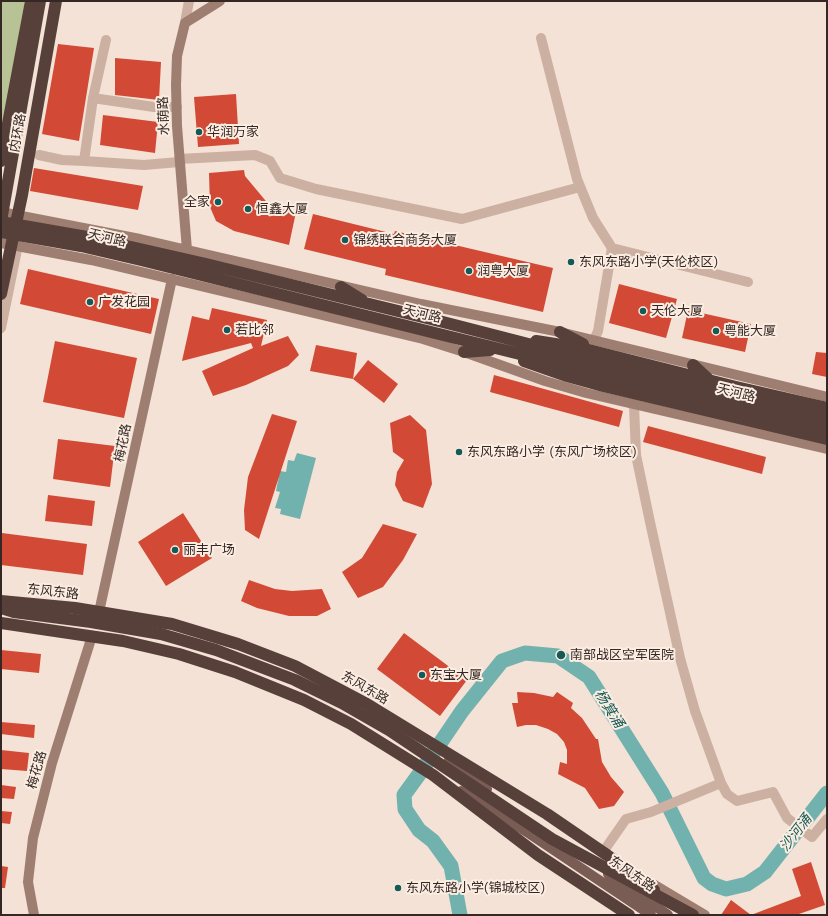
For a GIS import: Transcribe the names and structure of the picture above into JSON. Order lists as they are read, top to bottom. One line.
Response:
{"streets":{"highway":["内环路","天河路","东风东路"],"main road":["水荫路","梅花路"]},"crossings":[["梅花路","东风东路"]],"water":["杨箕涌","沙河涌"],"places":["华润万家","全家","恒鑫大厦","锦绣联合商务大厦","东风东路小学(天伦校区)","润粤大厦","广发花园","天伦大厦","若比邻","粤能大厦","东风东路小学 (东风广场校区)","丽丰广场","南部战区空军医院","东宝大厦","东风东路小学(锦城校区)"]}
